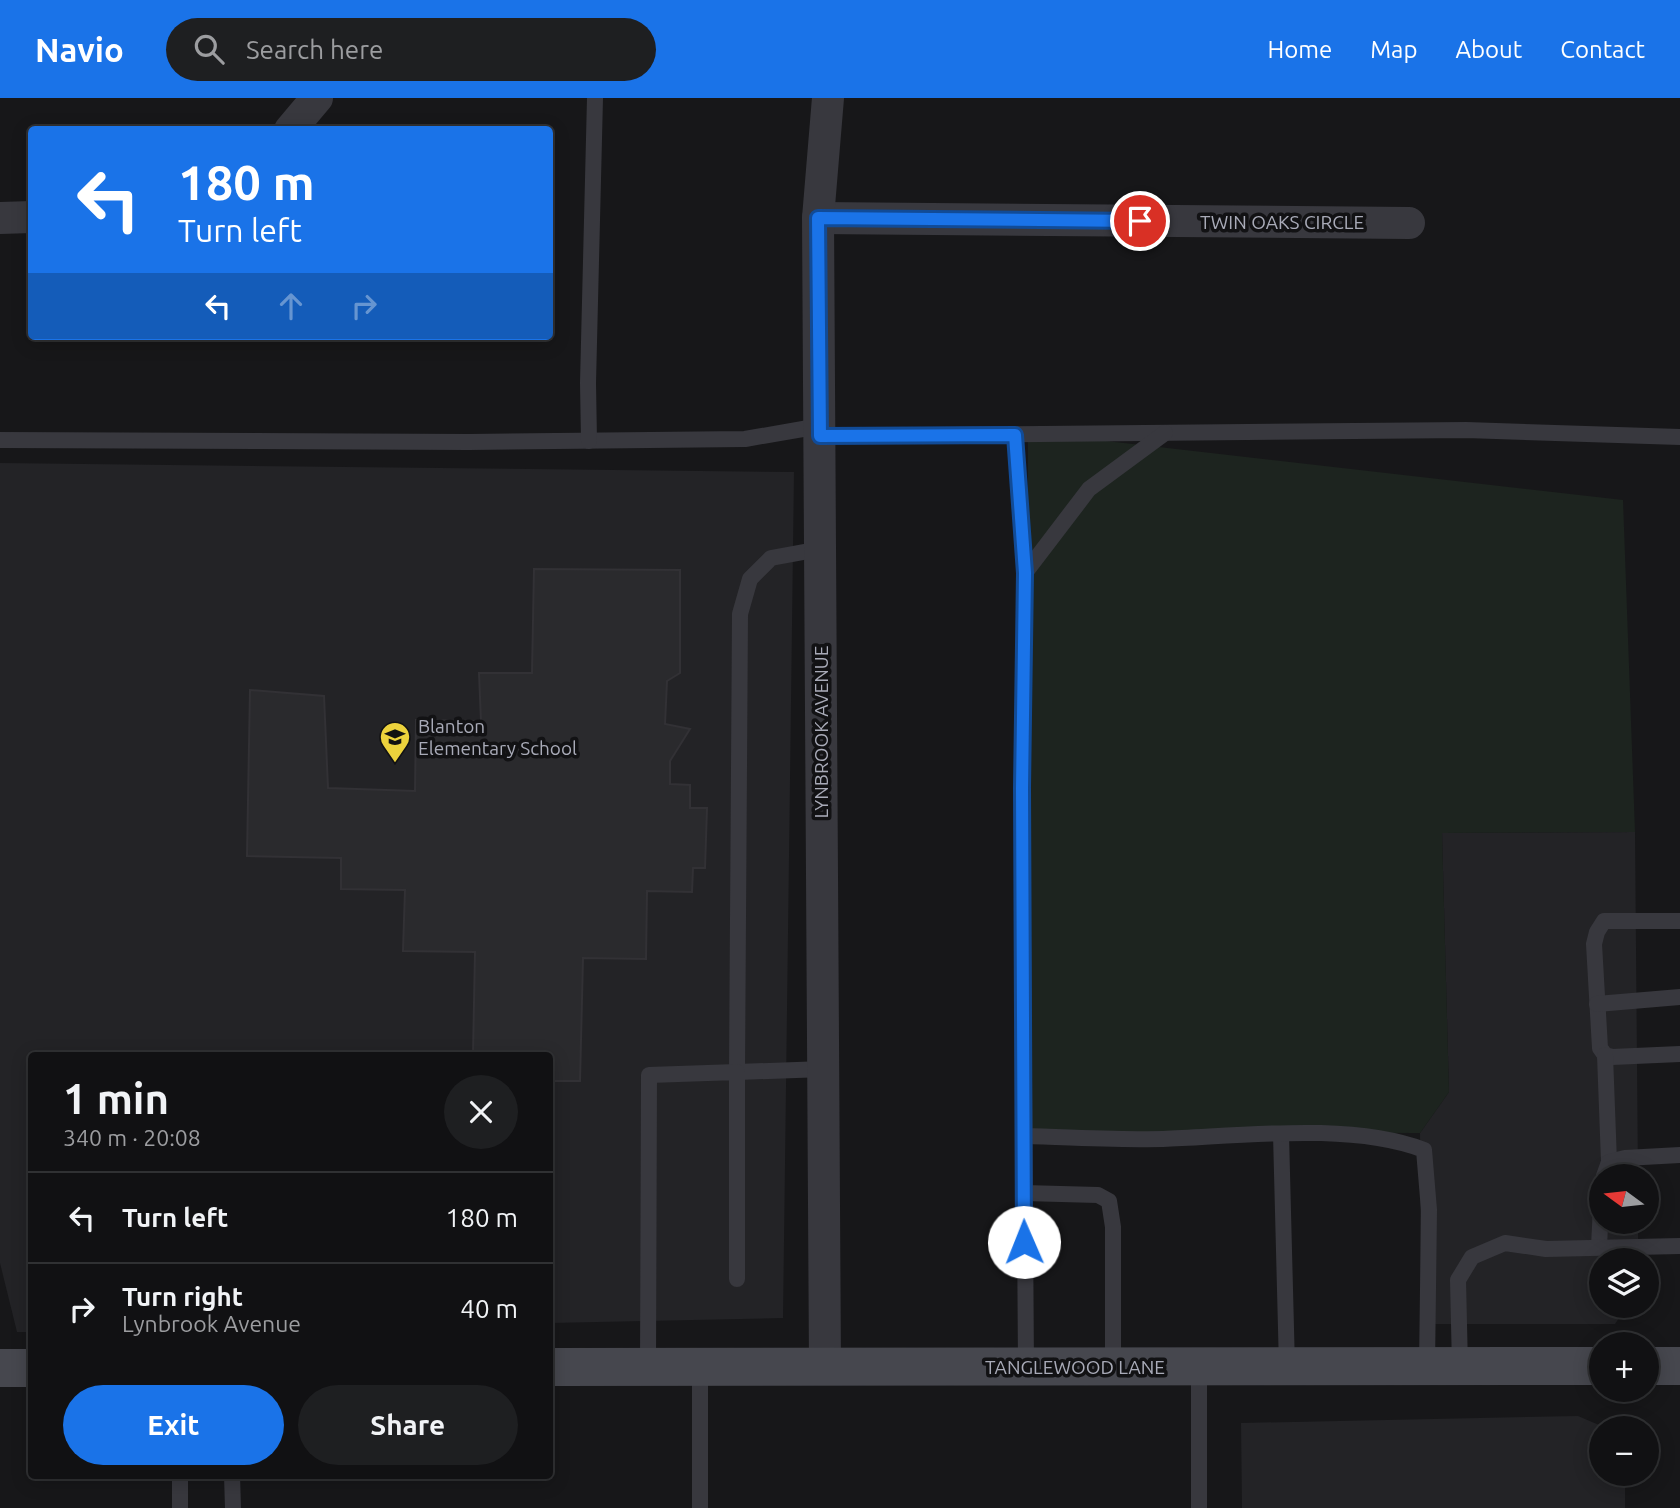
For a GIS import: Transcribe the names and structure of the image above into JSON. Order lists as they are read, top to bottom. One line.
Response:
{"streets":{"main road":["TANGLEWOOD LANE"],"street":["TWIN OAKS CIRCLE","LYNBROOK AVENUE"]},"crossings":[["TWIN OAKS CIRCLE","LYNBROOK AVENUE"],["LYNBROOK AVENUE","TANGLEWOOD LANE"]],"places":{"school or university":["Blanton Elementary School"]},"north":"left","page":{"header":"Navio","search":"Search here","nav":["Home","Map","About","Contact"],"turn":["180 m","Turn left"],"heading":["1 min","340 m · 20:08"],"map_buttons":["+","−"],"list":[{"name":"Turn left","value":"180 m"},{"name":"Turn right","note":"Lynbrook Avenue","value":"40 m"}],"buttons":["Exit","Share"]}}
